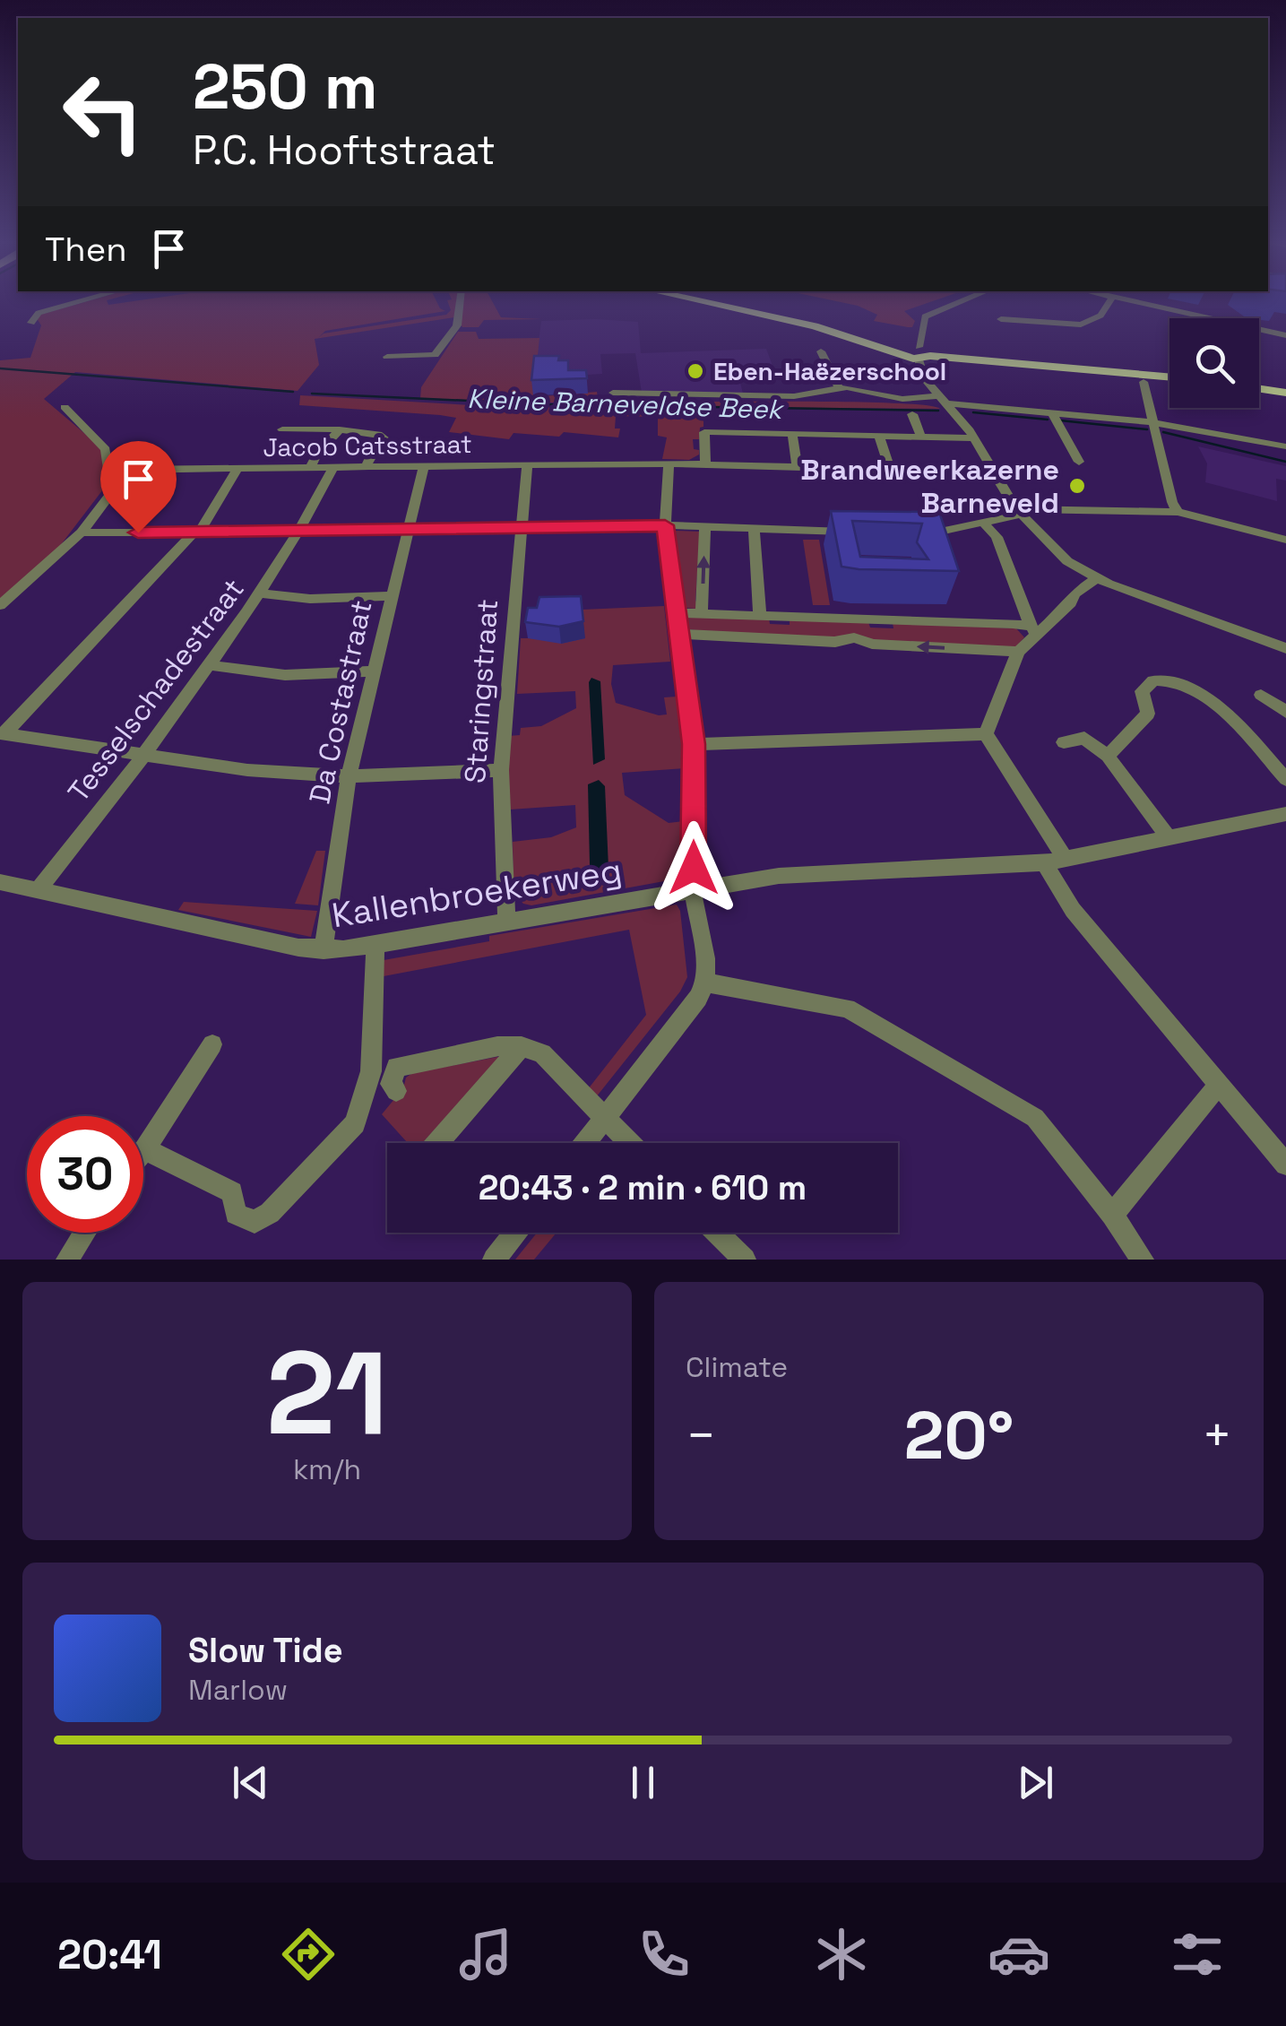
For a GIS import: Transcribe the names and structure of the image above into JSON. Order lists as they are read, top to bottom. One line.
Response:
{"streets":{"street":["Jacob Catsstraat","Tesselschadestraat","Staringstraat","Da Costastraat","Kallenbroekerweg"]},"crossings":[["Jacob Catsstraat","Tesselschadestraat"],["Jacob Catsstraat","Staringstraat"],["Jacob Catsstraat","Da Costastraat"],["Tesselschadestraat","Kallenbroekerweg"],["Staringstraat","Kallenbroekerweg"],["Da Costastraat","Kallenbroekerweg"]],"water":["Kleine Barneveldse Beek"],"places":["Eben-Haëzerschool","Brandweerkazerne Barneveld"],"page":{"turn":["250 m","P.C. Hooftstraat"],"then":"Then","limit":"30","trip":"20:43 · 2 min · 610 m","tile":[["21","km/h"],"Climate"],"heat":["−","20°","+"],"song":["Slow Tide","Marlow"],"tabs":"20:41"}}
